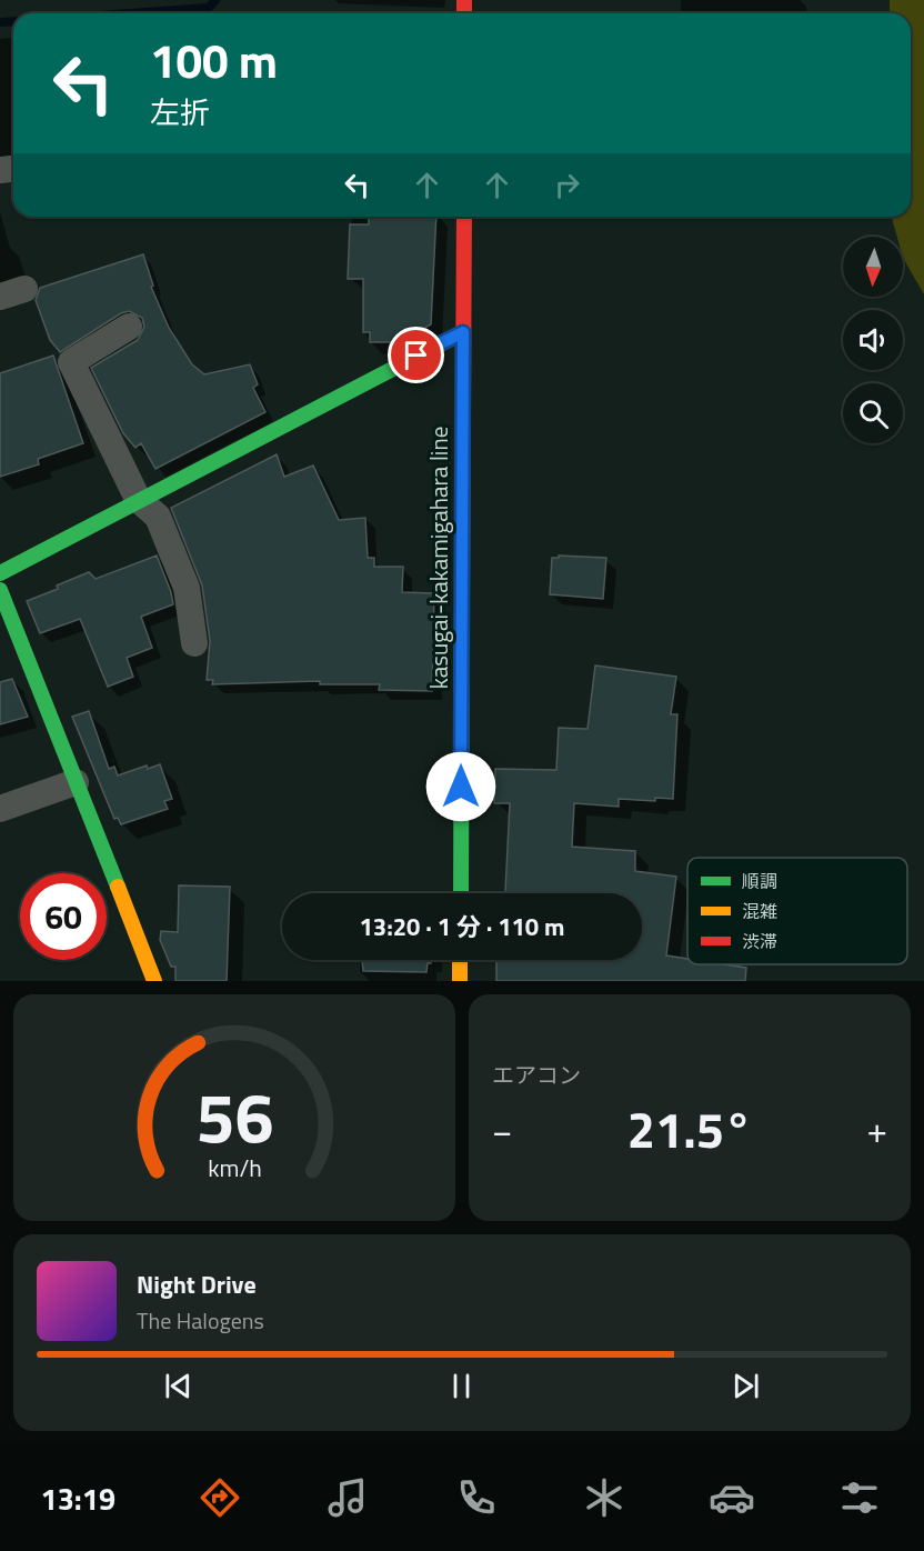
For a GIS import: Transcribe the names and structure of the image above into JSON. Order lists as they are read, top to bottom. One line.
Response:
{"streets":{"street":["kasugai-kakamigahara line"]},"legend":["順調","混雑","渋滞"],"north":"bottom","page":{"turn":["100 m","左折"],"limit":"60","trip":"13:20 · 1 分 · 110 m","tile":"エアコン","heat":["−","21.5°","+"],"song":["Night Drive","The Halogens"],"tabs":"13:19","gauge":["56","km/h"]}}
